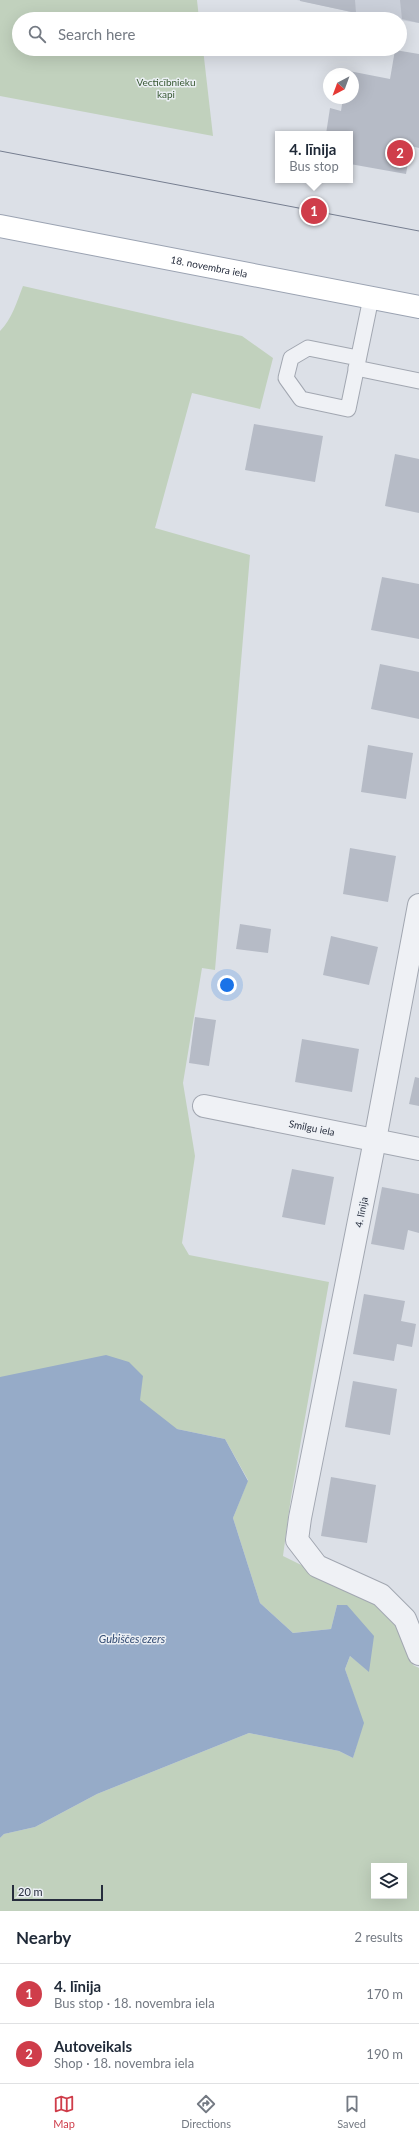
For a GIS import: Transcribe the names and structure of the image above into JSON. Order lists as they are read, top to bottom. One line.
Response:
{"streets":{"main road":["18. novembra iela"],"street":["Smilgu iela","4. līnija"]},"crossings":[["Smilgu iela","4. līnija"]],"water":["Gubiščes ezers"],"parks":["Vecticībnieku kapi"],"scale_bar":"20 m","north":"bottom left","page":{"search":"Search here","popup":["4. līnija","Bus stop"],"pins":["2","1"],"scale":"20 m","heading":["Nearby","2 results"],"list":[{"mark":"1","name":"4. līnija","note":"Bus stop · 18. novembra iela","value":"170 m"},{"mark":"2","name":"Autoveikals","note":"Shop · 18. novembra iela","value":"190 m"}],"nav":["Map","Directions","Saved"]}}
